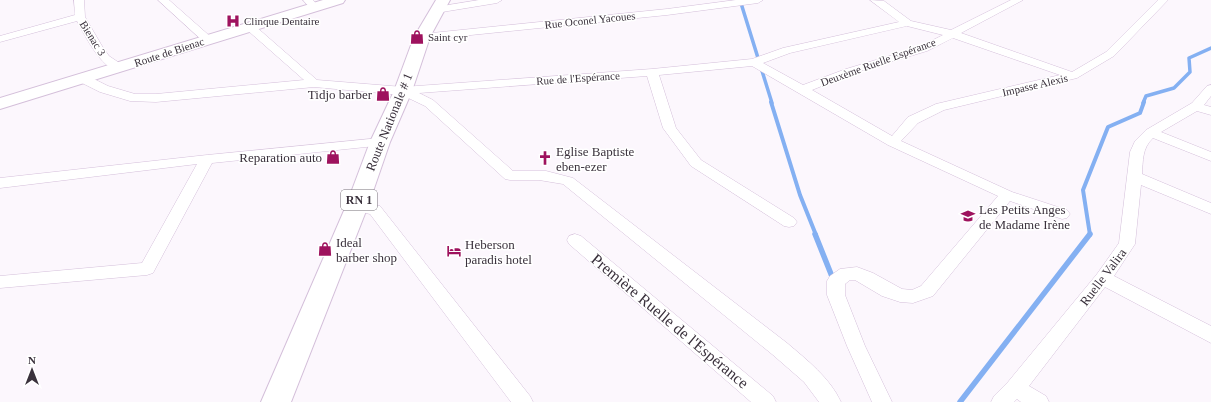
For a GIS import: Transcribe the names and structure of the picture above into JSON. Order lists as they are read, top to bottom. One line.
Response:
{"streets":{"main road":["Route de Bienac","Route Nationale # 1","RN 1"],"street":["Rue Oconel Yacoues","Bienac 3","Deuxème Ruelle Espérance","Rue de l'Espérance","Impasse Alexis","Ruelle Valira","Première Ruelle de l'Espérance"]},"crossings":[["Rue Oconel Yacoues","Route Nationale # 1"],["Bienac 3","Route de Bienac"],["Rue de l'Espérance","Route Nationale # 1"]],"places":{"hospital":["Clinque Dentaire"],"shop":["Saint cyr","Tidjo barber","Reparation auto","Ideal barber shop"],"church":["Eglise Baptiste eben-ezer"],"school or university":["Les Petits Anges de Madame Irène"],"hotel":["Heberson paradis hotel"]},"north":"top"}
